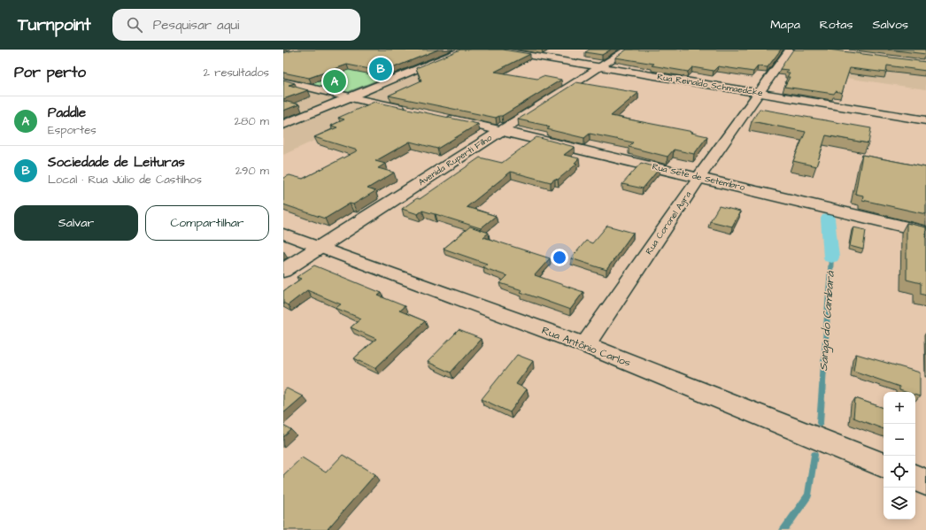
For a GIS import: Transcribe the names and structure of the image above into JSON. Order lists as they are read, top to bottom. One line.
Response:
{"streets":{"street":["Rua Reinaldo Schmaedcke","Avenida Ruperti Filho","Rua Sete de Setembro","Rua Coronel Agra","Rua Antônio Carlos"]},"crossings":[["Rua Reinaldo Schmaedcke","Avenida Ruperti Filho"],["Rua Reinaldo Schmaedcke","Rua Coronel Agra"],["Avenida Ruperti Filho","Rua Sete de Setembro"],["Avenida Ruperti Filho","Rua Antônio Carlos"],["Rua Sete de Setembro","Rua Coronel Agra"],["Rua Coronel Agra","Rua Antônio Carlos"]],"water":["Sanga do Cambará"],"page":{"header":"Turnpoint","search":"Pesquisar aqui","nav":["Mapa","Rotas","Salvos"],"heading":["Por perto","2 resultados"],"pins":["B","A"],"list":[{"mark":"A","name":"Paddle","note":"Esportes","value":"280 m"},{"mark":"B","name":"Sociedade de Leituras","note":"Local · Rua Júlio de Castilhos","value":"290 m"}],"buttons":["Salvar","Compartilhar"],"map_buttons":["+","−"]}}
